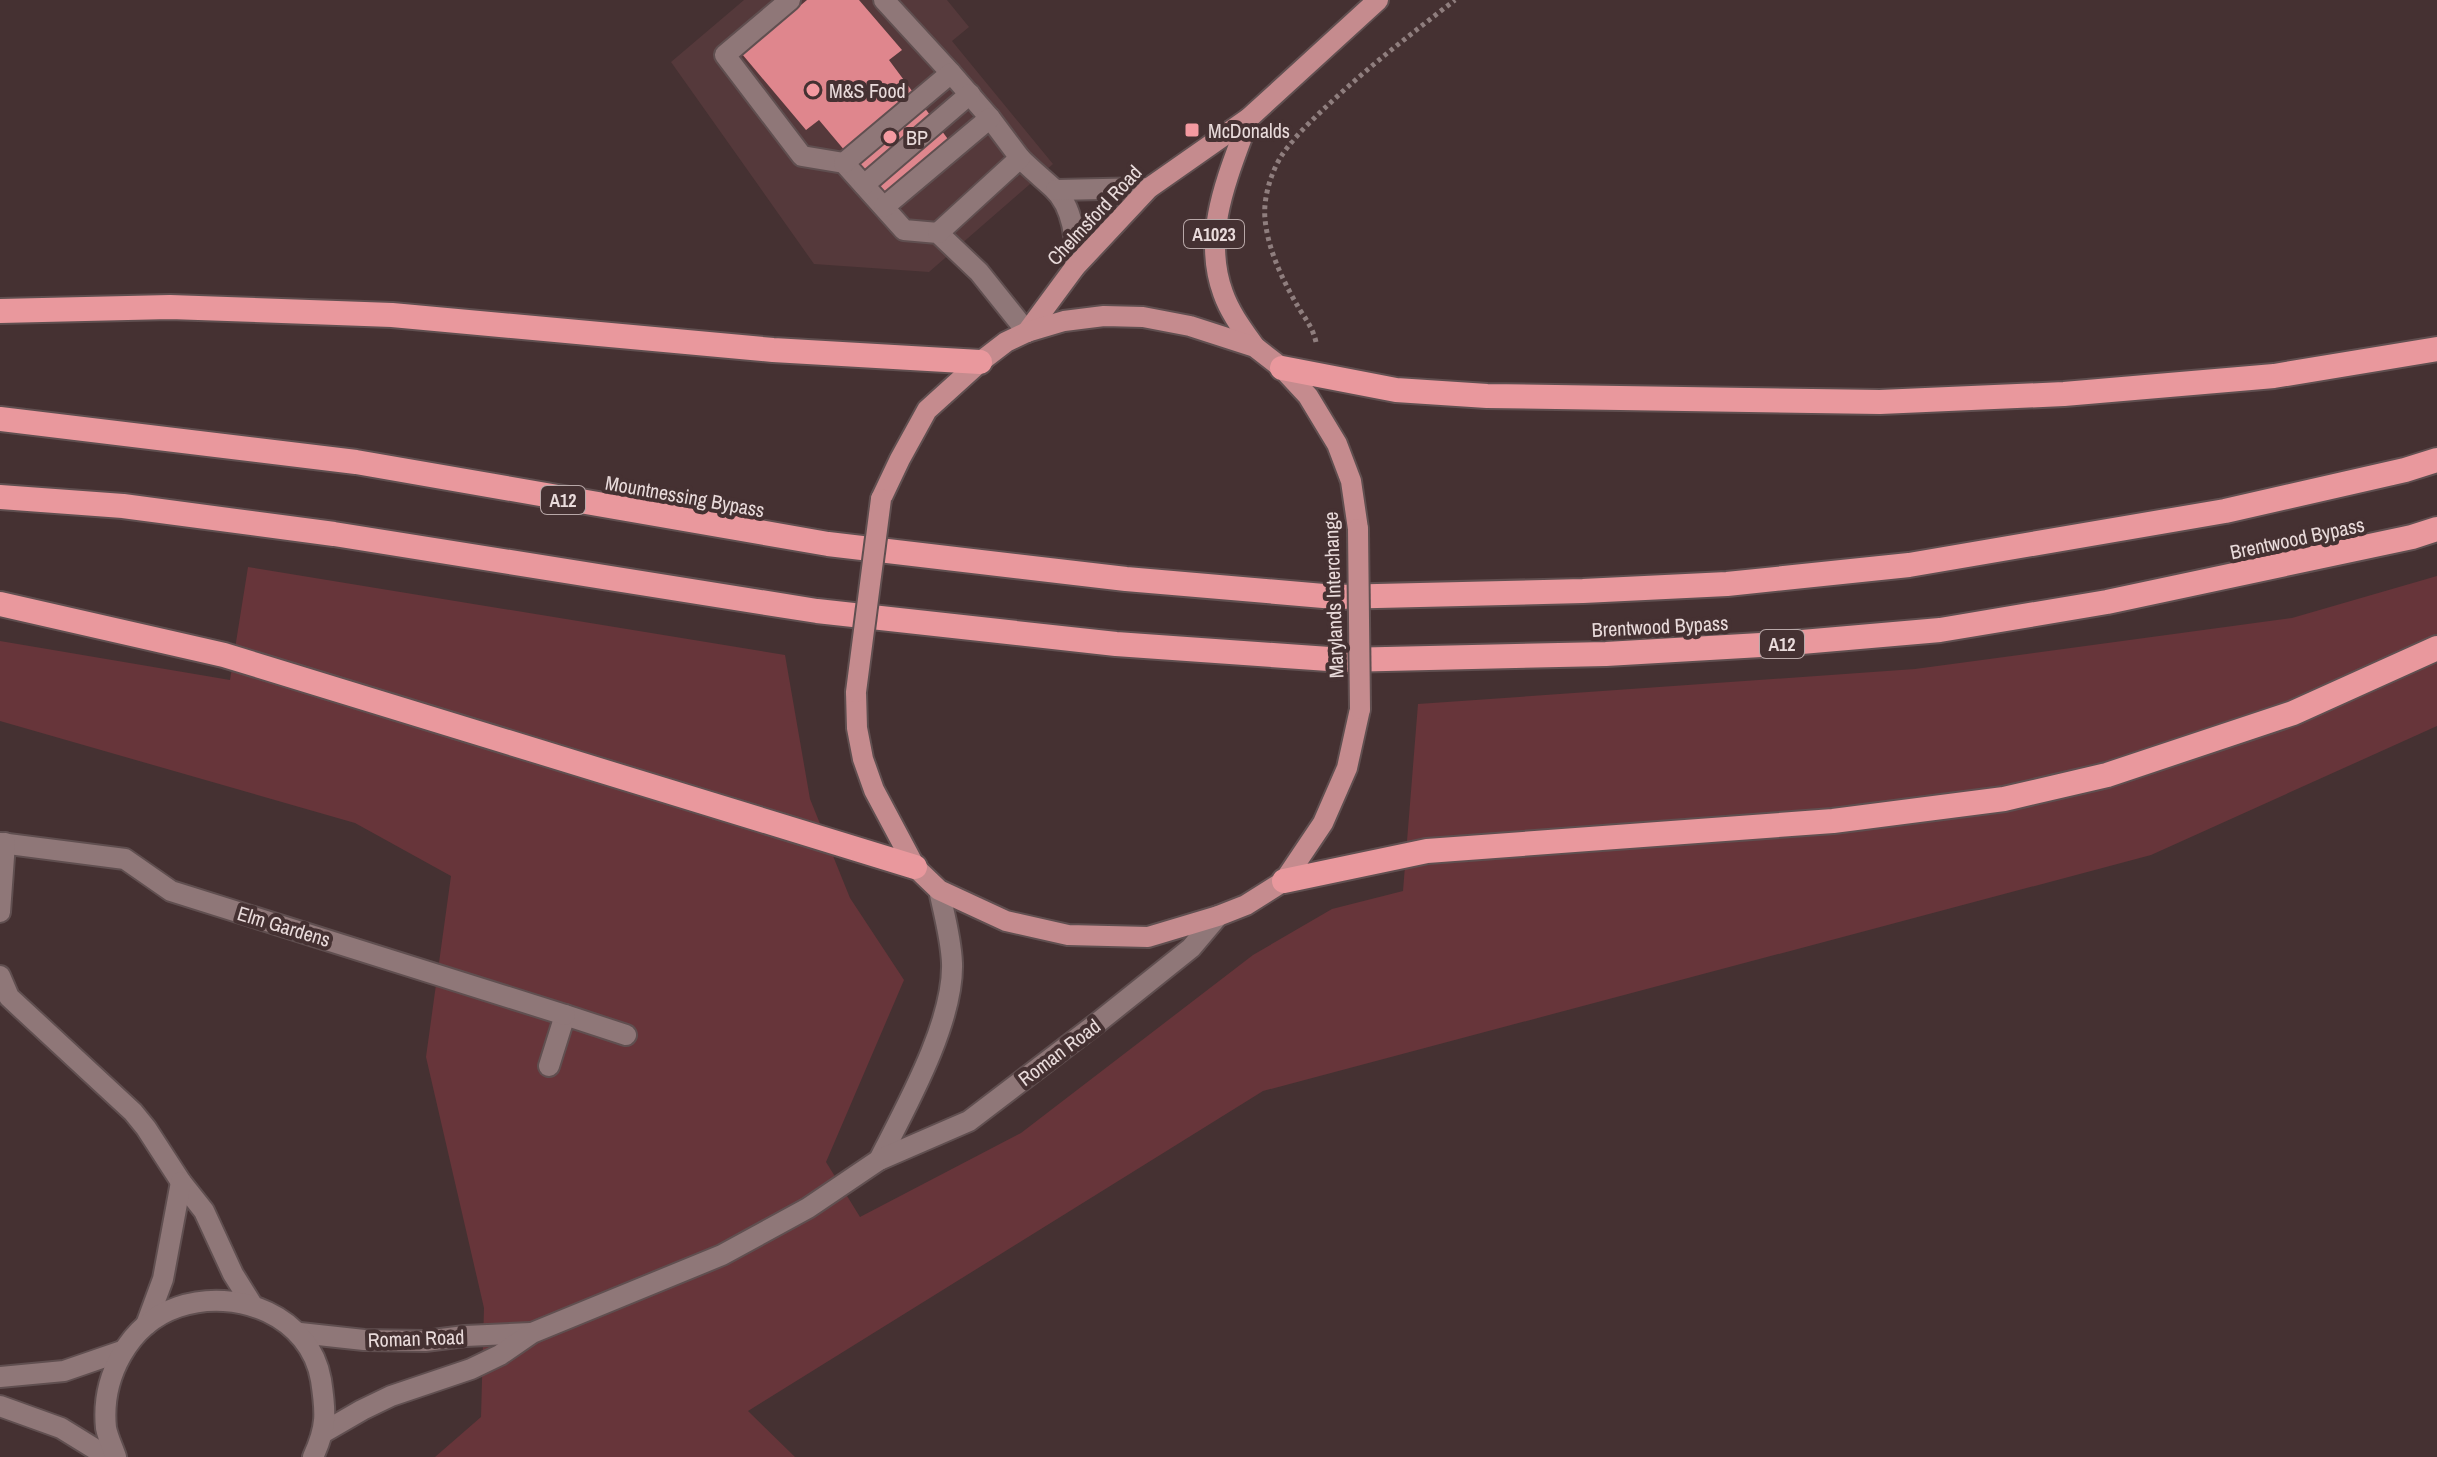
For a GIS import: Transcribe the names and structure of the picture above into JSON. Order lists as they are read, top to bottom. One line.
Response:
{"streets":{"highway":["Mountnessing Bypass","A12","Brentwood Bypass"],"main road":["Chelmsford Road","A1023","Marylands Interchange","Elm Gardens","Roman Road"]},"crossings":[["Chelmsford Road","Marylands Interchange"],["Mountnessing Bypass","Brentwood Bypass"],["Marylands Interchange","Roman Road"]],"places":{"other":["M&S Food","BP"],"transit":["McDonalds"]}}
